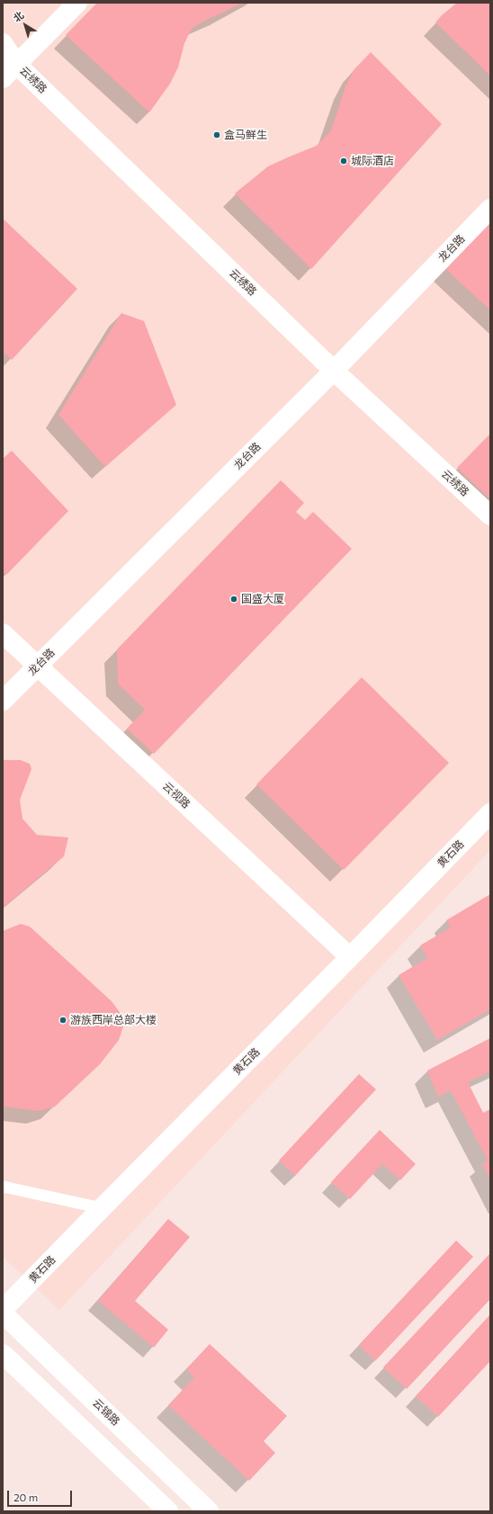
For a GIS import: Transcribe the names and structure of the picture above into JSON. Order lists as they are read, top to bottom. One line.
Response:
{"streets":{"street":["云绣路","龙台路","云视路","黄石路","云锦路"]},"crossings":[["云绣路","龙台路"],["龙台路","云视路"],["云视路","黄石路"]],"places":["盒马鲜生","城际酒店","国盛大厦","游族西岸总部大楼"],"scale_bar":"20 m","north":"top left"}
